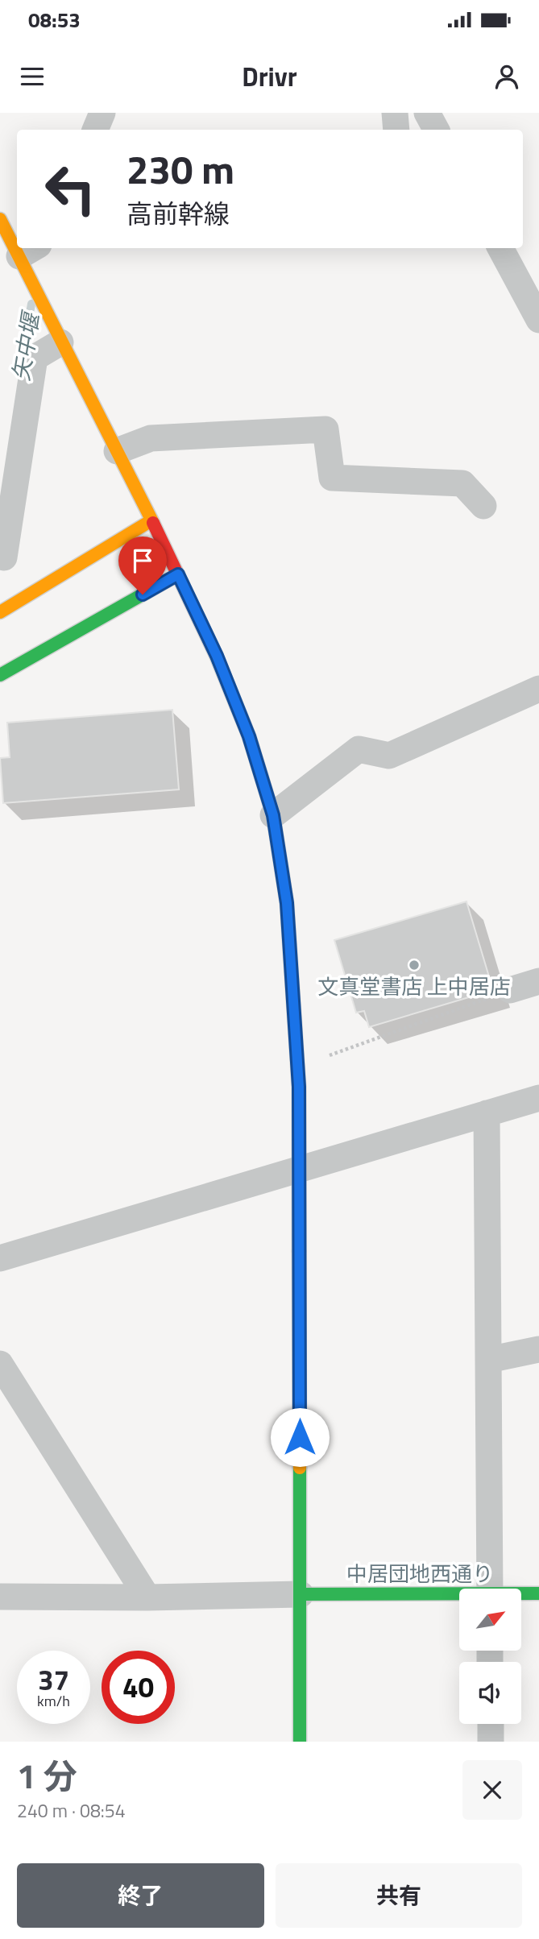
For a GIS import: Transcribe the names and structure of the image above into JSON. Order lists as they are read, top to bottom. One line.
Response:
{"streets":{"street":["中居団地西通り"]},"water":["矢中堰"],"places":["文真堂書店 上中居店"],"north":"top right","page":{"status":"08:53","header":"Drivr","turn":["230 m","高前幹線"],"speed":"37 km/h","limit":"40","heading":["1 分","240 m · 08:54"],"buttons":["終了","共有"]}}
